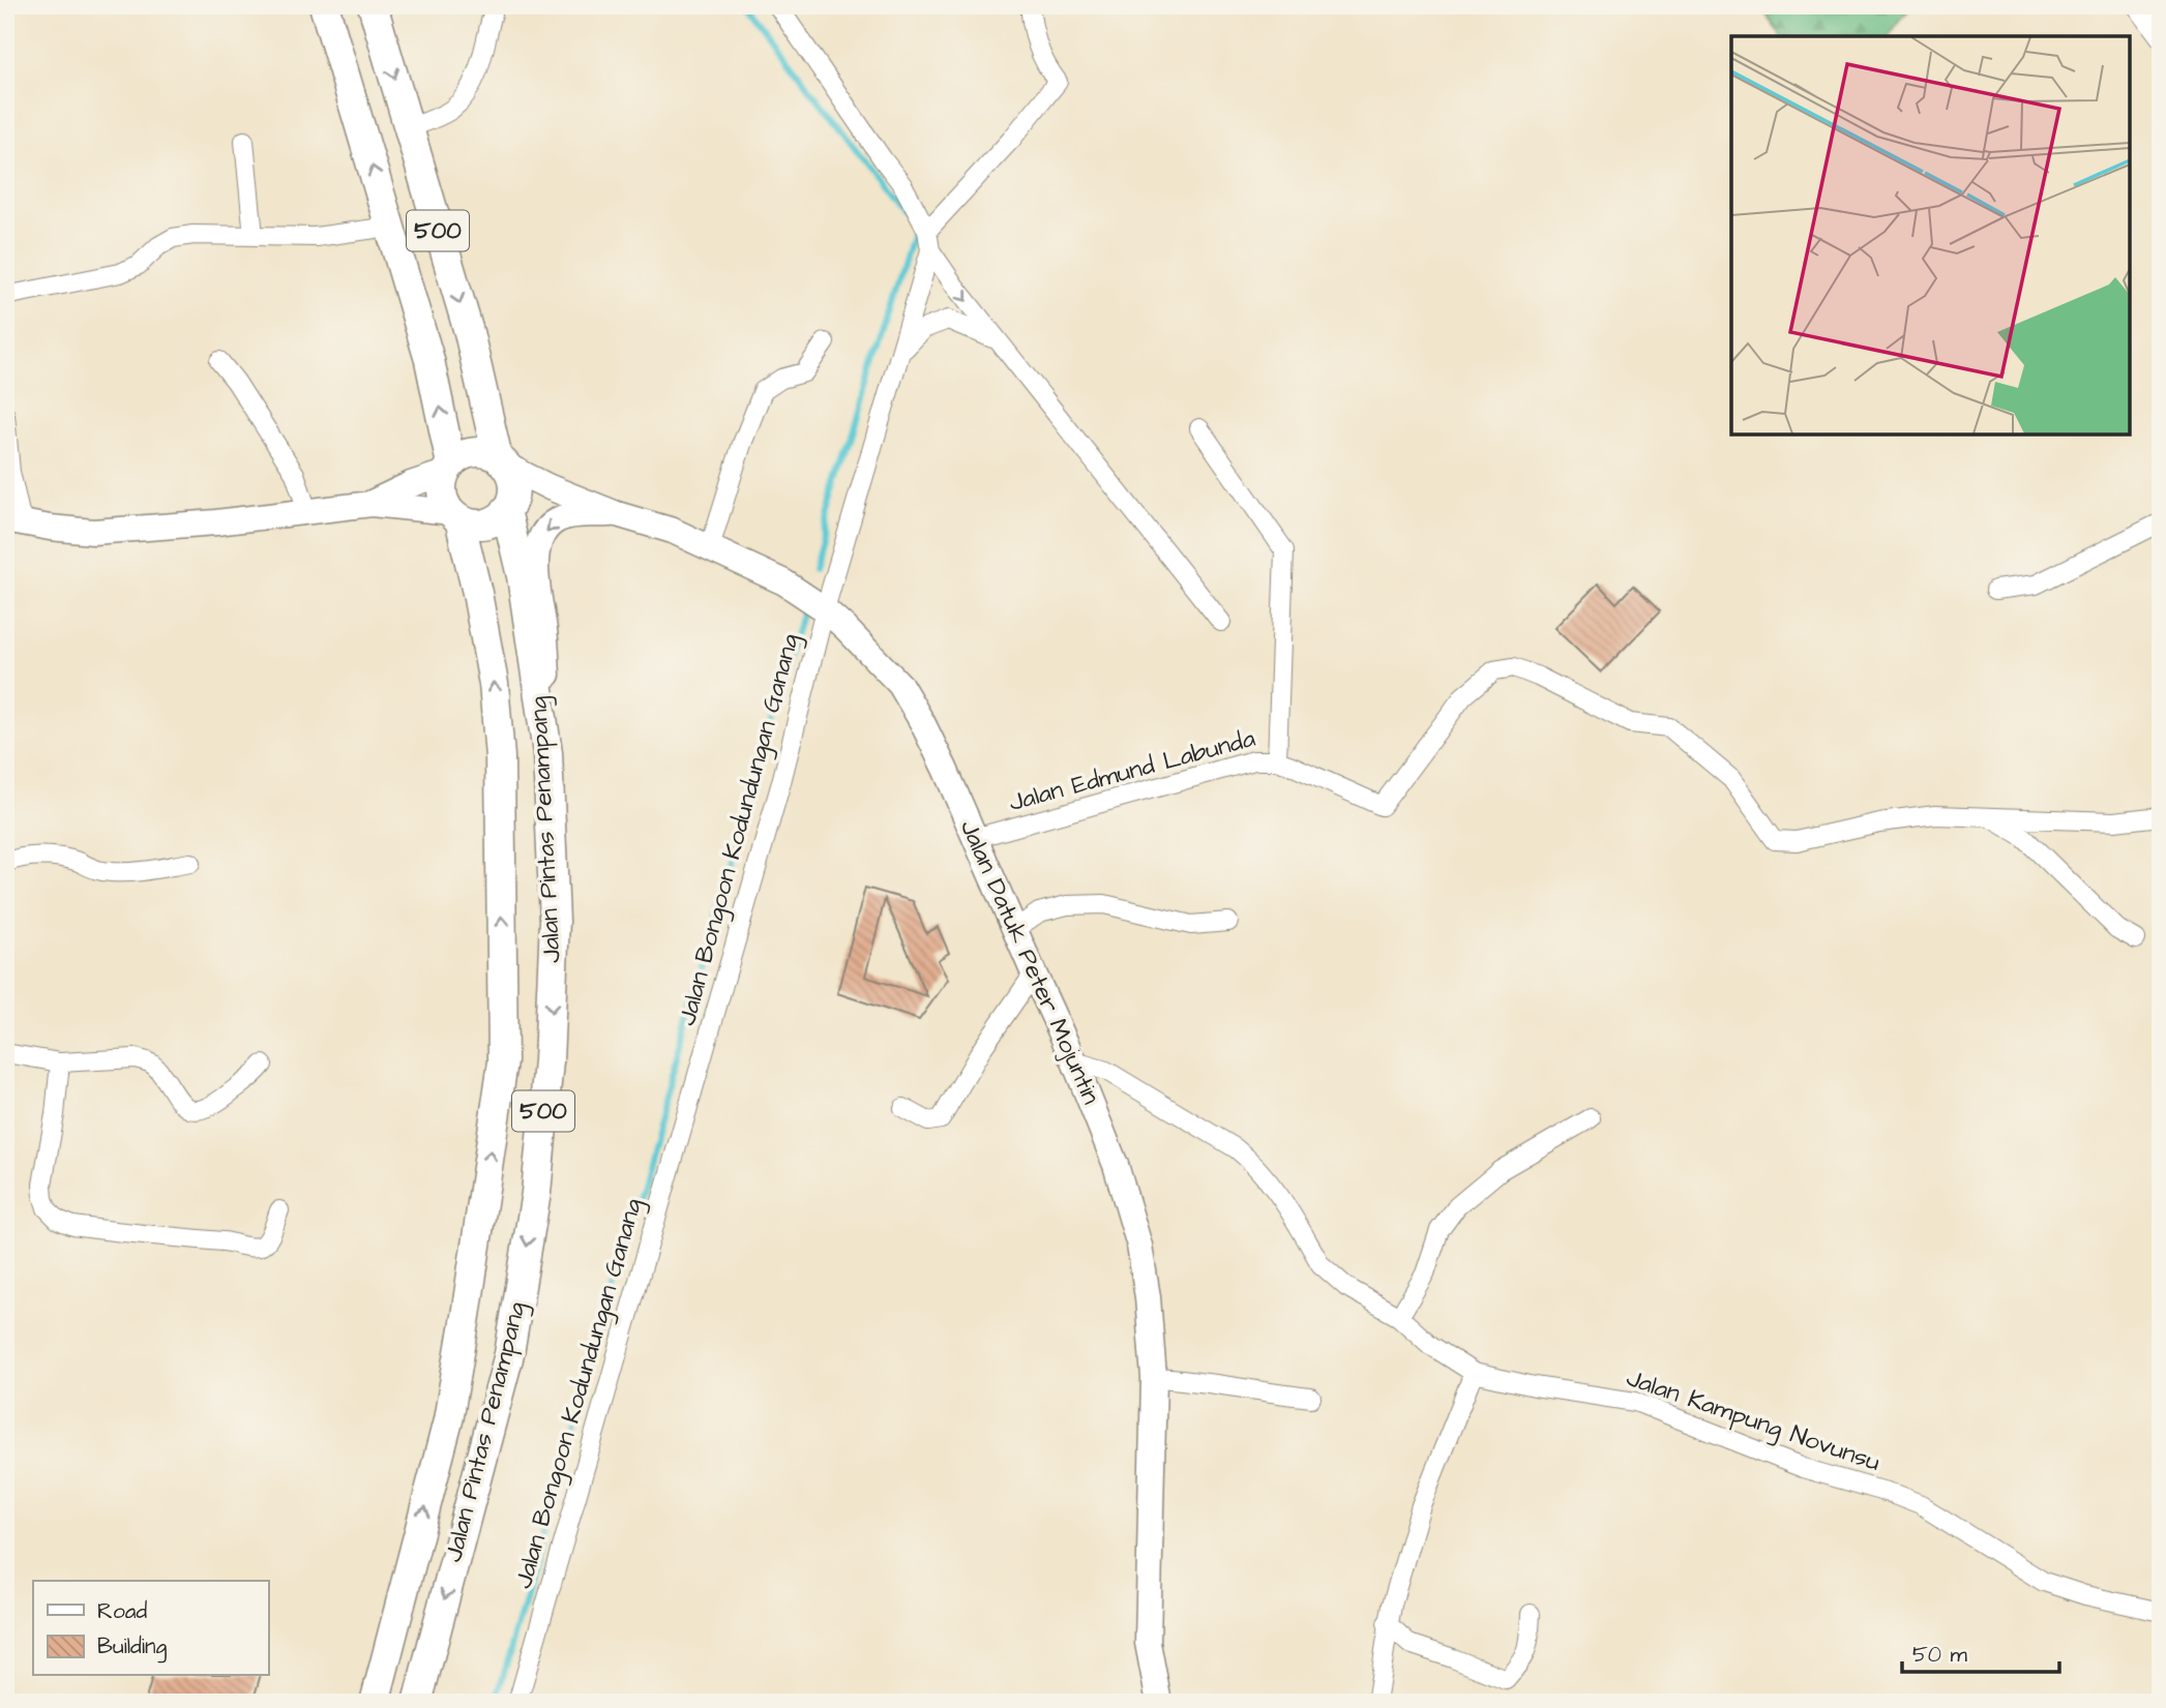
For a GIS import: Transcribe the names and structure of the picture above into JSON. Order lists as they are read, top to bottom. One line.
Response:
{"streets":{"main road":["500","Jalan Pintas Penampang","Jalan Datuk Peter Mojuntin"],"street":["Jalan Edmund Labunda","Jalan Bongoon Kodundungan Ganang","Jalan Kampung Novunsu"]},"crossings":[["500","Jalan Pintas Penampang"],["500","Jalan Datuk Peter Mojuntin"],["Jalan Edmund Labunda","Jalan Datuk Peter Mojuntin"],["Jalan Pintas Penampang","Jalan Datuk Peter Mojuntin"],["Jalan Bongoon Kodundungan Ganang","Jalan Datuk Peter Mojuntin"],["Jalan Datuk Peter Mojuntin","Jalan Kampung Novunsu"]],"legend":["Road","Building"],"scale_bar":"50 m"}
